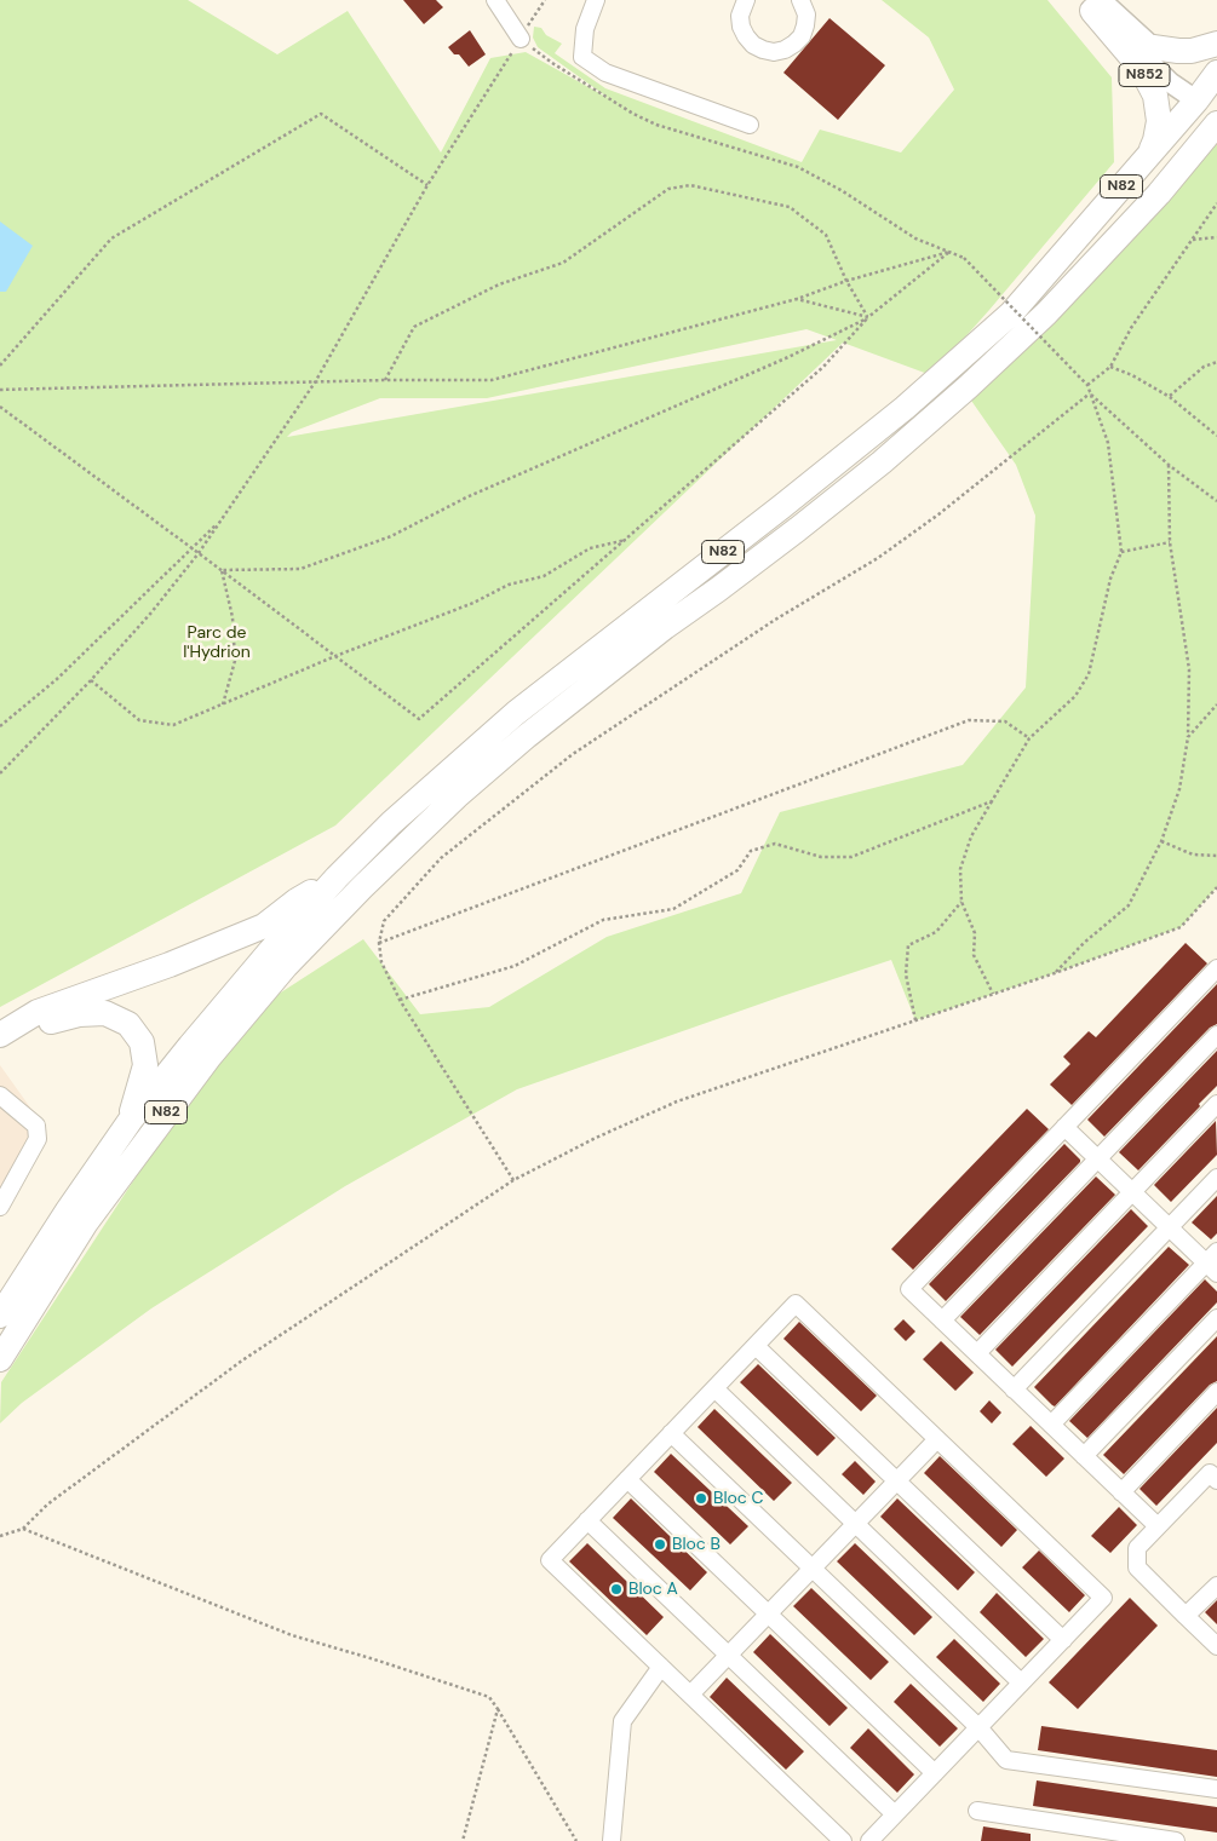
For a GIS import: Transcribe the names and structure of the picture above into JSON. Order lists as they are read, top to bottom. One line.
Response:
{"streets":{"highway":["N852","N82"]},"crossings":[["N852","N82"]],"parks":["Parc de l'Hydrion"],"places":["Bloc C","Bloc B","Bloc A"]}
